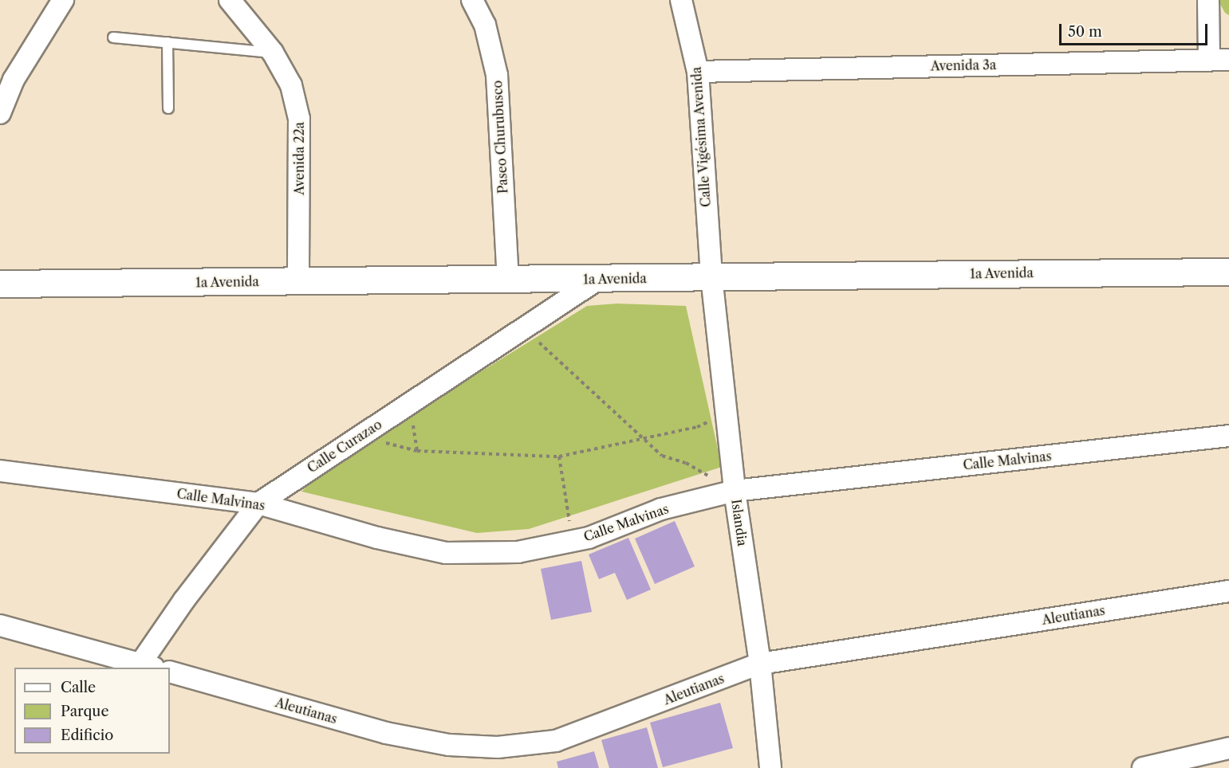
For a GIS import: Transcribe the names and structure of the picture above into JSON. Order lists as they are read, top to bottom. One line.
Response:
{"streets":{"street":["Avenida 3a","Paseo Churubusco","Calle Vigésima Avenida","Avenida 22a","1a Avenida","Calle Curazao","Calle Malvinas","Islandia","Aleutianas"]},"crossings":[["Avenida 3a","Calle Vigésima Avenida"],["Paseo Churubusco","1a Avenida"],["Calle Vigésima Avenida","1a Avenida"],["Calle Vigésima Avenida","Islandia"],["Avenida 22a","1a Avenida"],["1a Avenida","Calle Curazao"],["1a Avenida","Islandia"],["Calle Curazao","Calle Malvinas"],["Calle Malvinas","Islandia"],["Islandia","Aleutianas"]],"legend":["Calle","Parque","Edificio"],"scale_bar":"50 m"}
